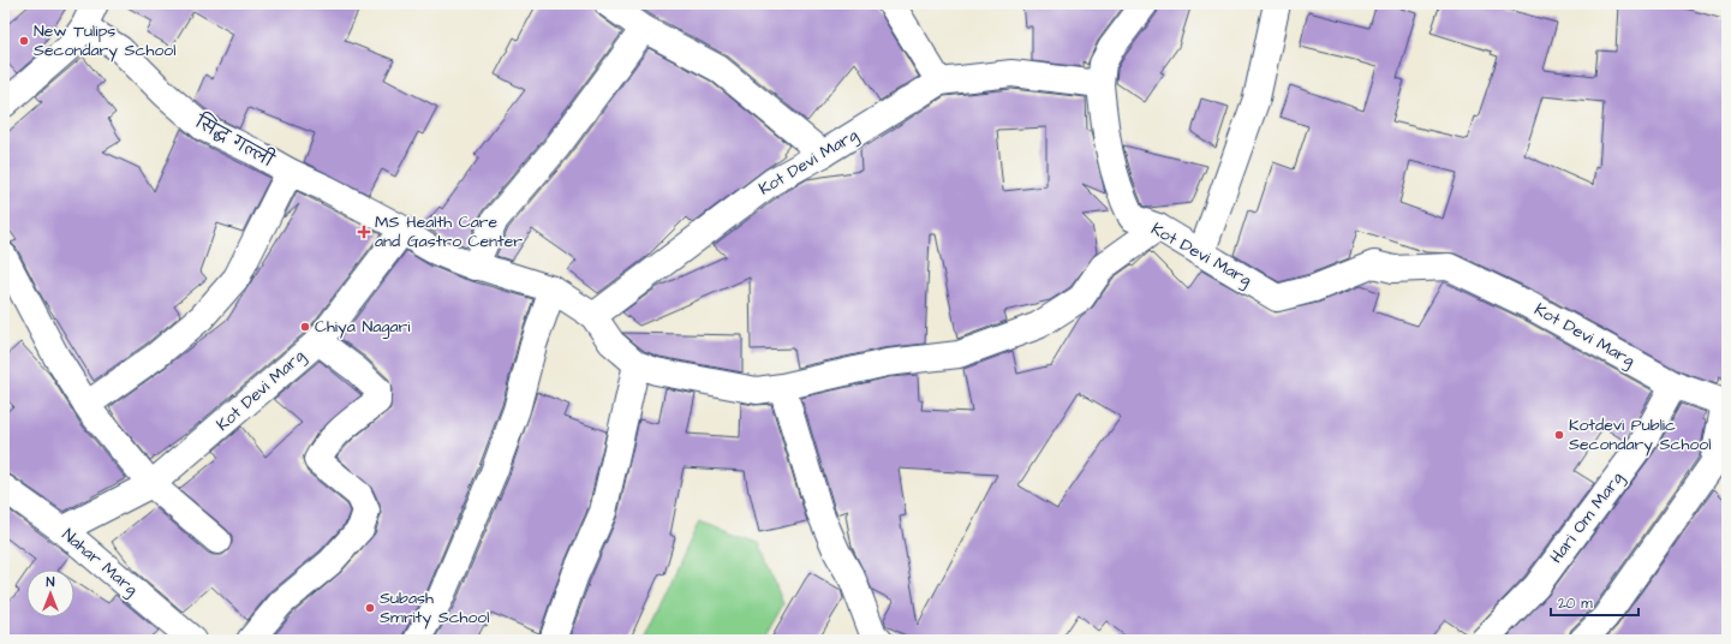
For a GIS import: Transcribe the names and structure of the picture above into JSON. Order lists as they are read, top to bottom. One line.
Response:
{"streets":{"street":["सिद्ध गल्ली","Kot Devi Marg","Hari Om Marg","Nahar Marg"]},"crossings":[["सिद्ध गल्ली","Kot Devi Marg"],["Kot Devi Marg","Hari Om Marg"],["Kot Devi Marg","Nahar Marg"]],"places":{"other":["New Tulips Secondary School","Chiya Nagari","Kotdevi Public Secondary School","Subash Smrity School"],"health":["MS Health Care and Gastro Center"]},"scale_bar":"20 m","north":"top"}
